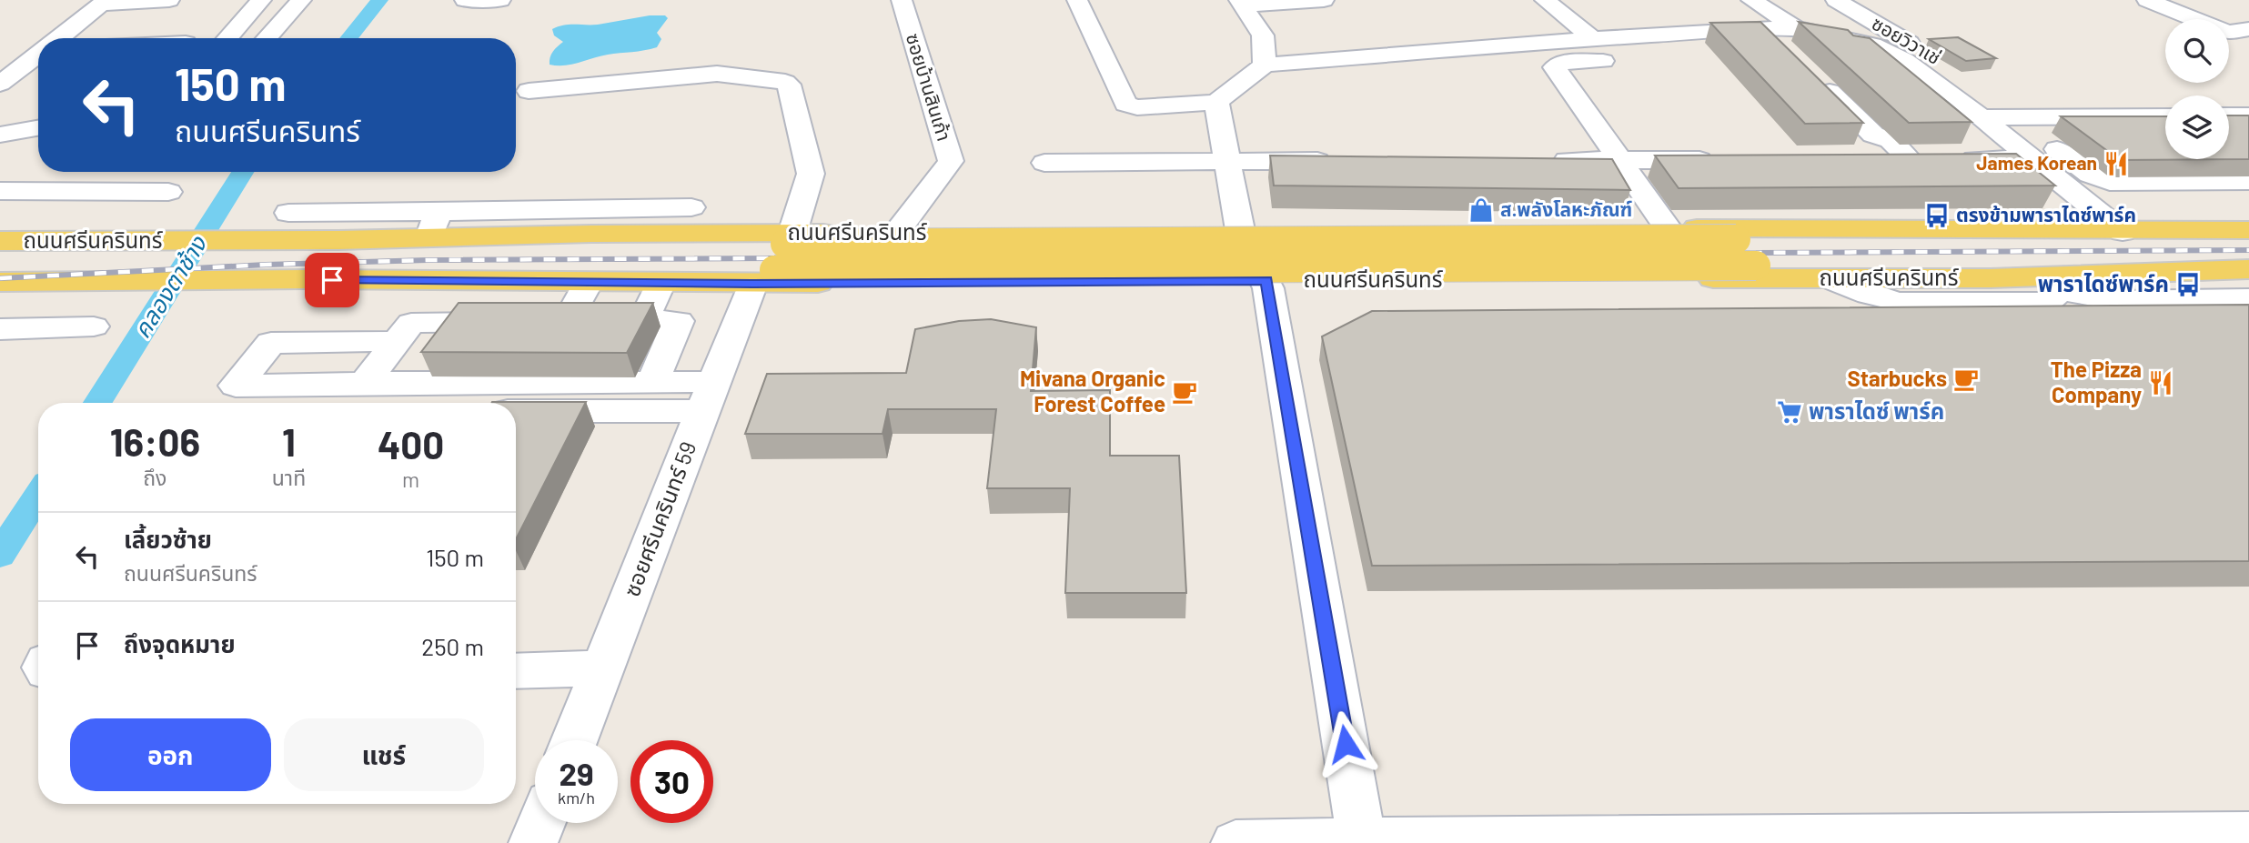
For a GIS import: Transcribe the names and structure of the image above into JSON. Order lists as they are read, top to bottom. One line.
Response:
{"streets":{"main road":["ถนนศรีนครินทร์"],"street":["ซอยวิวาเช่","ซอยบ้านสินเก้า","ซอยศรีนครินทร์ 59"]},"crossings":[["ซอยบ้านสินเก้า","ถนนศรีนครินทร์"],["ถนนศรีนครินทร์","ซอยศรีนครินทร์ 59"]],"water":["คลองตาช้าง"],"places":{"restaurant":["James Korean","The Pizza Company"],"shop":["ส.พลังโลหะภัณฑ์"],"bus stop":["ตรงข้ามพาราไดซ์พาร์ค","พาราไดซ์พาร์ค"],"cafe":["Starbucks","Mivana Organic Forest Coffee"],"supermarket":["พาราไดซ์ พาร์ค"]},"page":{"turn":["150 m","ถนนศรีนครินทร์"],"eta":["16:06","ถึง","1","นาที","400","m"],"list":[{"name":"เลี้ยวซ้าย","note":"ถนนศรีนครินทร์","value":"150 m"},{"name":"ถึงจุดหมาย","value":"250 m"}],"buttons":["ออก","แชร์"],"speed":"29 km/h","limit":"30"}}
